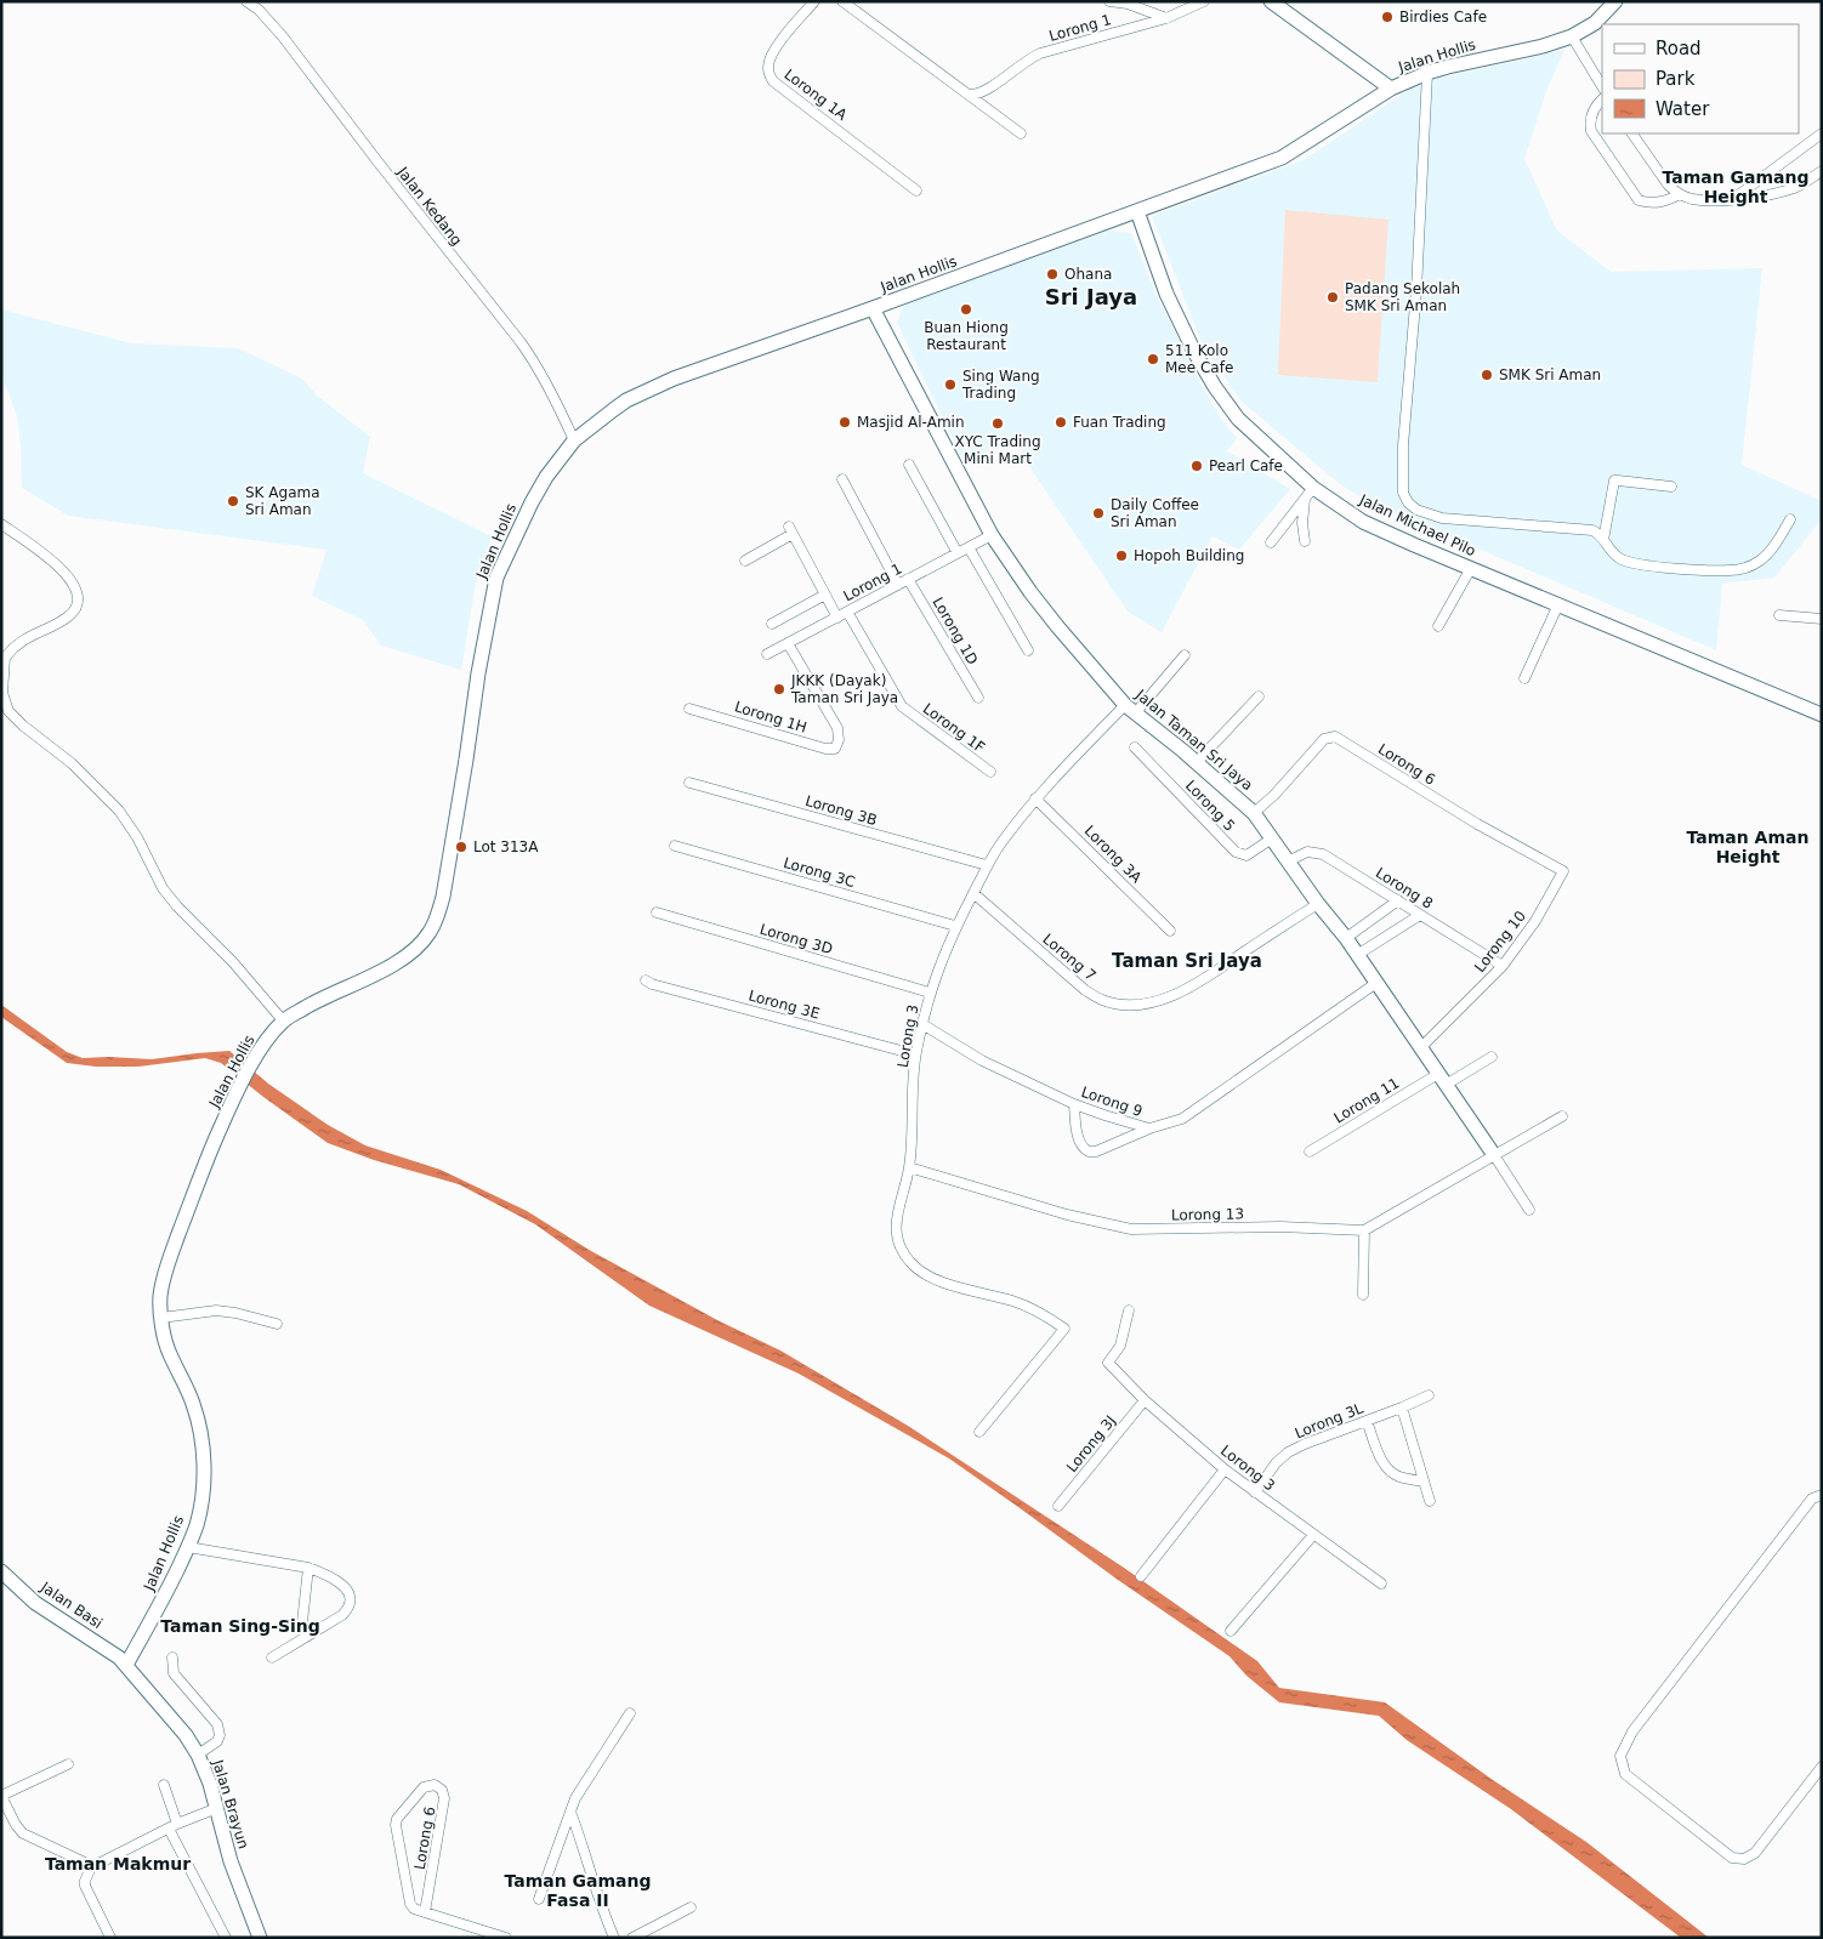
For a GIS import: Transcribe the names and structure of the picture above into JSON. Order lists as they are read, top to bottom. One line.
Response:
{"streets":{"main road":["Jalan Hollis","Jalan Michael Pilo","Jalan Taman Sri Jaya","Jalan Basi","Jalan Brayun"],"street":["Lorong 1","Lorong 1A","Jalan Kedang","Lorong 1D","Lorong 1H","Lorong 1F","Lorong 6","Lorong 5","Lorong 3B","Lorong 3A","Lorong 3C","Lorong 8","Lorong 3D","Lorong 10","Lorong 7","Lorong 3E","Lorong 3","Lorong 11","Lorong 9","Lorong 13","Lorong 3L","Lorong 3J"]},"crossings":[["Lorong 1","Lorong 1D"],["Lorong 1","Lorong 1H"],["Lorong 1","Lorong 1F"],["Lorong 1","Jalan Taman Sri Jaya"],["Jalan Hollis","Jalan Kedang"],["Jalan Hollis","Jalan Michael Pilo"],["Jalan Hollis","Jalan Taman Sri Jaya"],["Jalan Hollis","Jalan Basi"],["Jalan Hollis","Jalan Brayun"],["Jalan Taman Sri Jaya","Lorong 6"],["Jalan Taman Sri Jaya","Lorong 5"],["Jalan Taman Sri Jaya","Lorong 8"],["Jalan Taman Sri Jaya","Lorong 10"],["Jalan Taman Sri Jaya","Lorong 7"],["Jalan Taman Sri Jaya","Lorong 3"],["Jalan Taman Sri Jaya","Lorong 11"],["Jalan Taman Sri Jaya","Lorong 9"],["Lorong 6","Lorong 10"],["Lorong 3B","Lorong 3"],["Lorong 3A","Lorong 3"],["Lorong 3C","Lorong 3"],["Lorong 8","Lorong 10"],["Lorong 3D","Lorong 3"],["Lorong 7","Lorong 3"],["Lorong 3E","Lorong 3"],["Lorong 3","Lorong 9"],["Lorong 3","Lorong 13"],["Lorong 3","Lorong 3L"],["Lorong 3","Lorong 3J"],["Jalan Basi","Jalan Brayun"]],"districts":["Taman Gamang Height","Sri Jaya","Taman Aman Height","Taman Sri Jaya","Taman Sing-Sing","Taman Makmur","Taman Gamang Fasa II"],"places":["Birdies Cafe","Ohana","Padang Sekolah SMK Sri Aman","Buan Hiong Restaurant","511 Kolo Mee Cafe","SMK Sri Aman","Sing Wang Trading","Masjid Al-Amin","Fuan Trading","XYC Trading Mini Mart","Pearl Cafe","SK Agama Sri Aman","Daily Coffee Sri Aman","Hopoh Building","JKKK (Dayak) Taman Sri Jaya","Lot 313A"],"legend":["Road","Park","Water"]}
